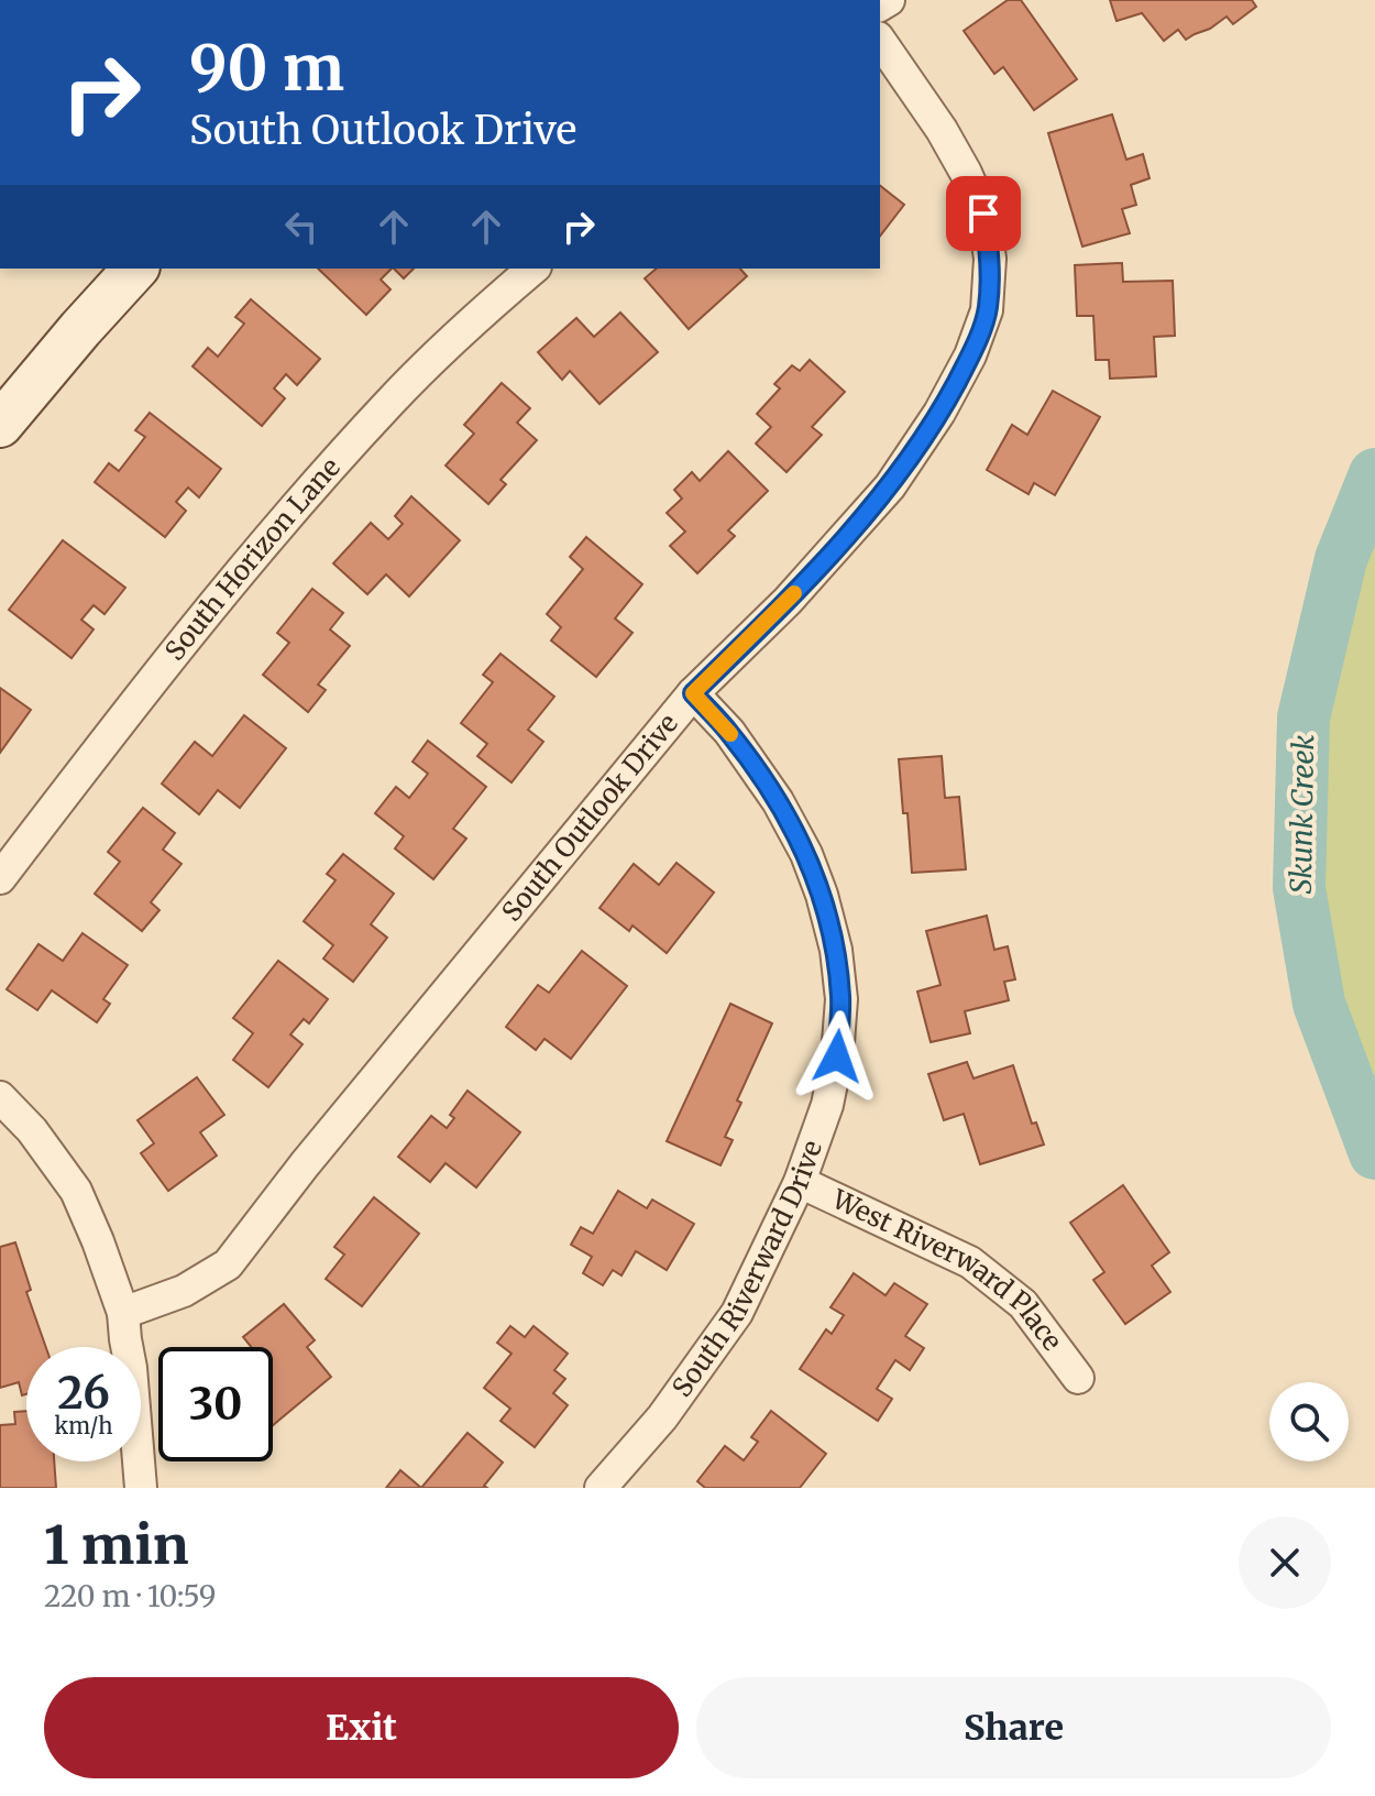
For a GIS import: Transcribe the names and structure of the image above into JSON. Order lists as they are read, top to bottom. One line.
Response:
{"streets":{"street":["South Horizon Lane","South Outlook Drive","South Riverward Drive","West Riverward Place"]},"crossings":[["South Outlook Drive","South Riverward Drive"],["South Riverward Drive","West Riverward Place"]],"water":["Skunk Creek"],"page":{"turn":["90 m","South Outlook Drive"],"speed":"26 km/h","limit":"30","heading":["1 min","220 m · 10:59"],"buttons":["Exit","Share"]}}
